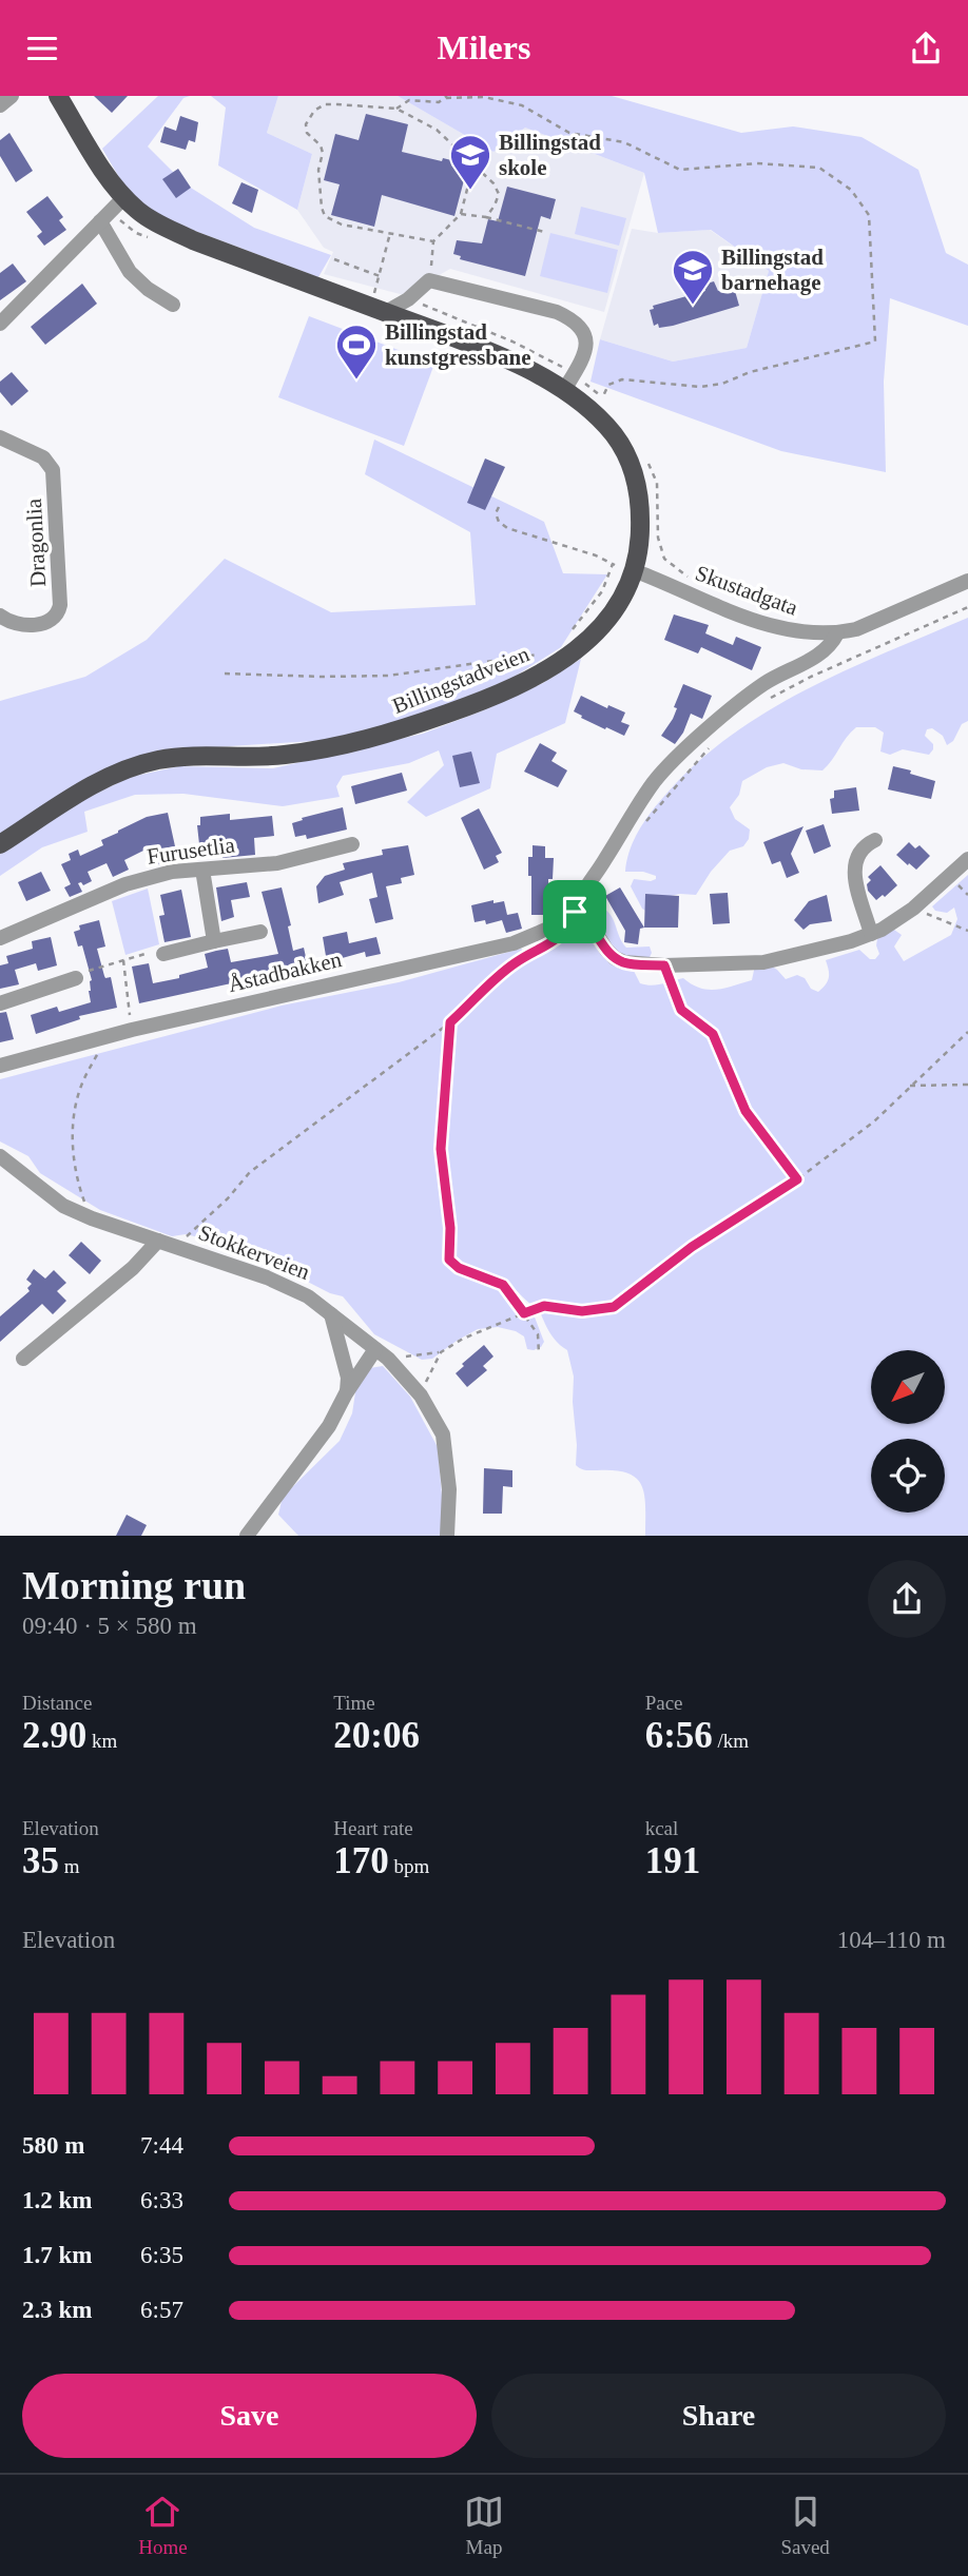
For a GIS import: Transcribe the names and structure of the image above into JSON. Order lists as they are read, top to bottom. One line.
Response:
{"streets":{"main road":["Billingstadveien"],"street":["Dragonlia","Skustadgata","Furusetlia","Åstadbakken","Stokkerveien"]},"crossings":[["Skustadgata","Billingstadveien"]],"places":{"school or university":["Billingstad skole","Billingstad barnehage"],"sports":["Billingstad kunstgressbane"]},"north":"bottom left","page":{"header":"Milers","heading":["Morning run","09:40 · 5 × 580 m"],"stats":[["Distance","2.90 km"],["Time","20:06"],["Pace","6:56 /km"],["Elevation","35 m"],["Heart rate","170 bpm"],["kcal","191"]],"chart":["Elevation","104–110 m"],"list":[{"name":"580 m","note":"7:44"},{"name":"1.2 km","note":"6:33"},{"name":"1.7 km","note":"6:35"},{"name":"2.3 km","note":"6:57"}],"buttons":["Save","Share"],"tabs":["Home","Map","Saved"]}}
